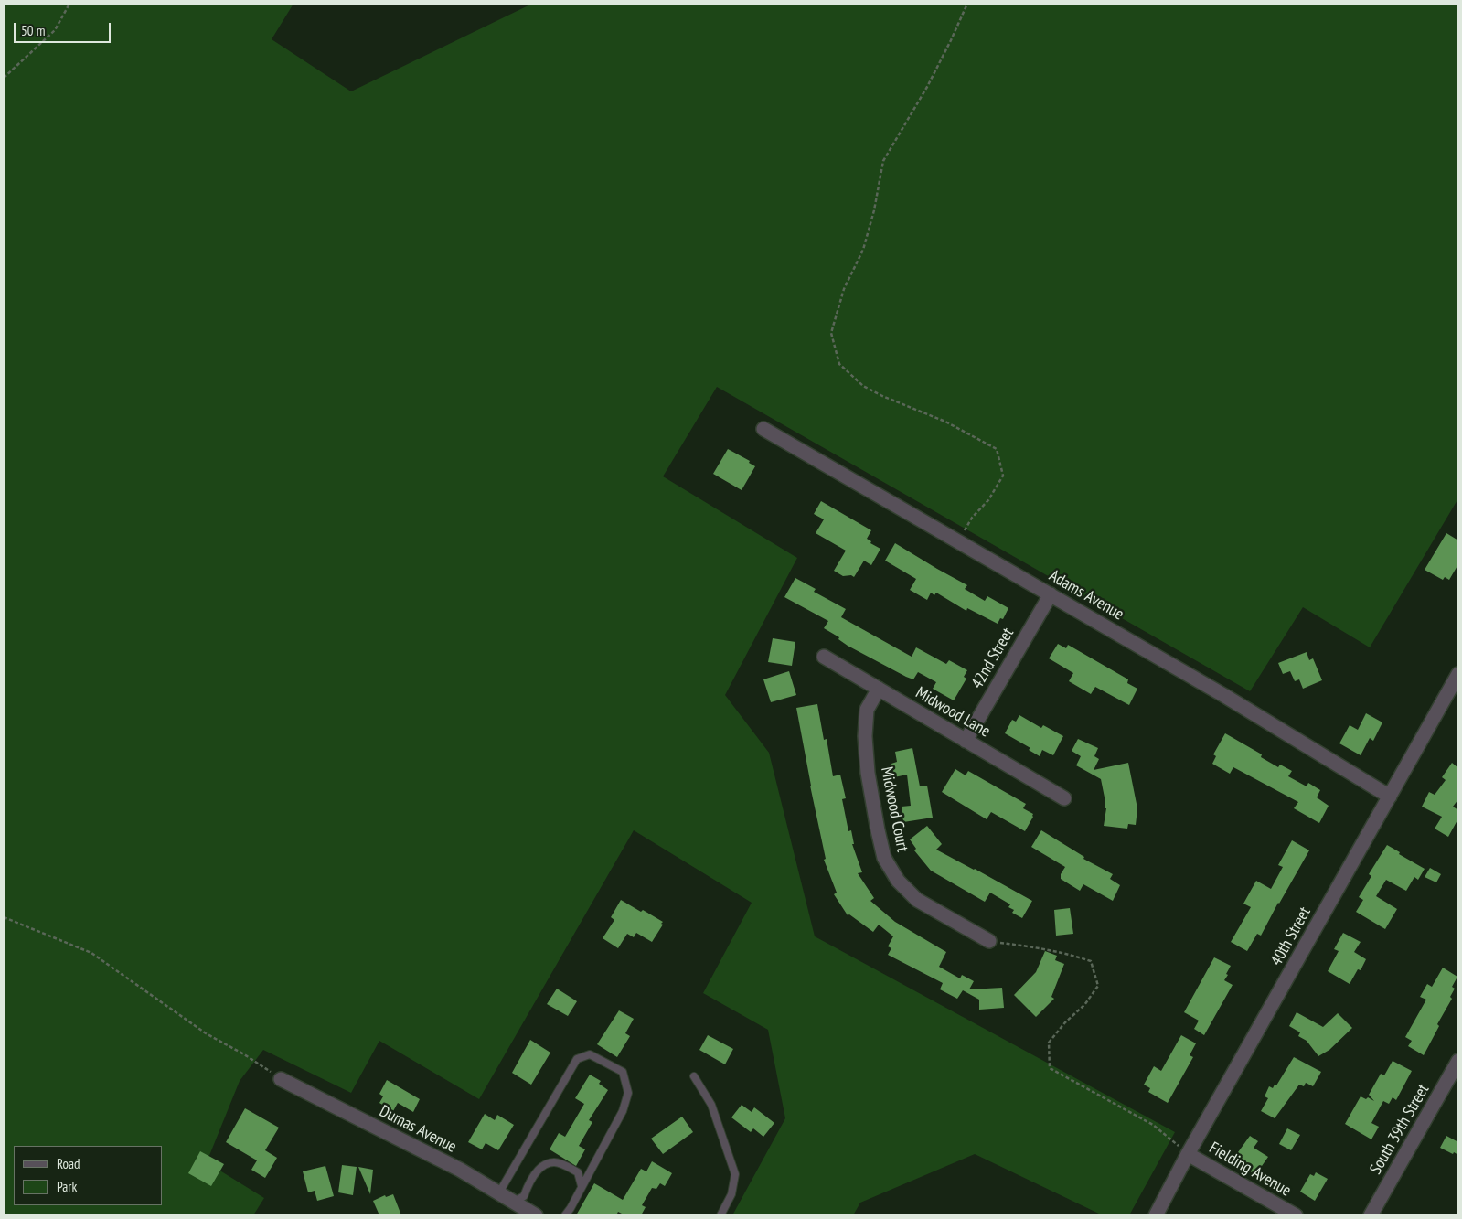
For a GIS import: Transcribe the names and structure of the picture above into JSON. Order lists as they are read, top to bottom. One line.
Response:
{"streets":{"street":["Adams Avenue","42nd Street","Midwood Lane","Midwood Court","40th Street","Dumas Avenue","South 39th Street","Fielding Avenue"]},"crossings":[["Adams Avenue","42nd Street"],["Adams Avenue","40th Street"],["42nd Street","Midwood Lane"],["Midwood Lane","Midwood Court"],["40th Street","Fielding Avenue"]],"legend":["Road","Park"],"scale_bar":"50 m"}
